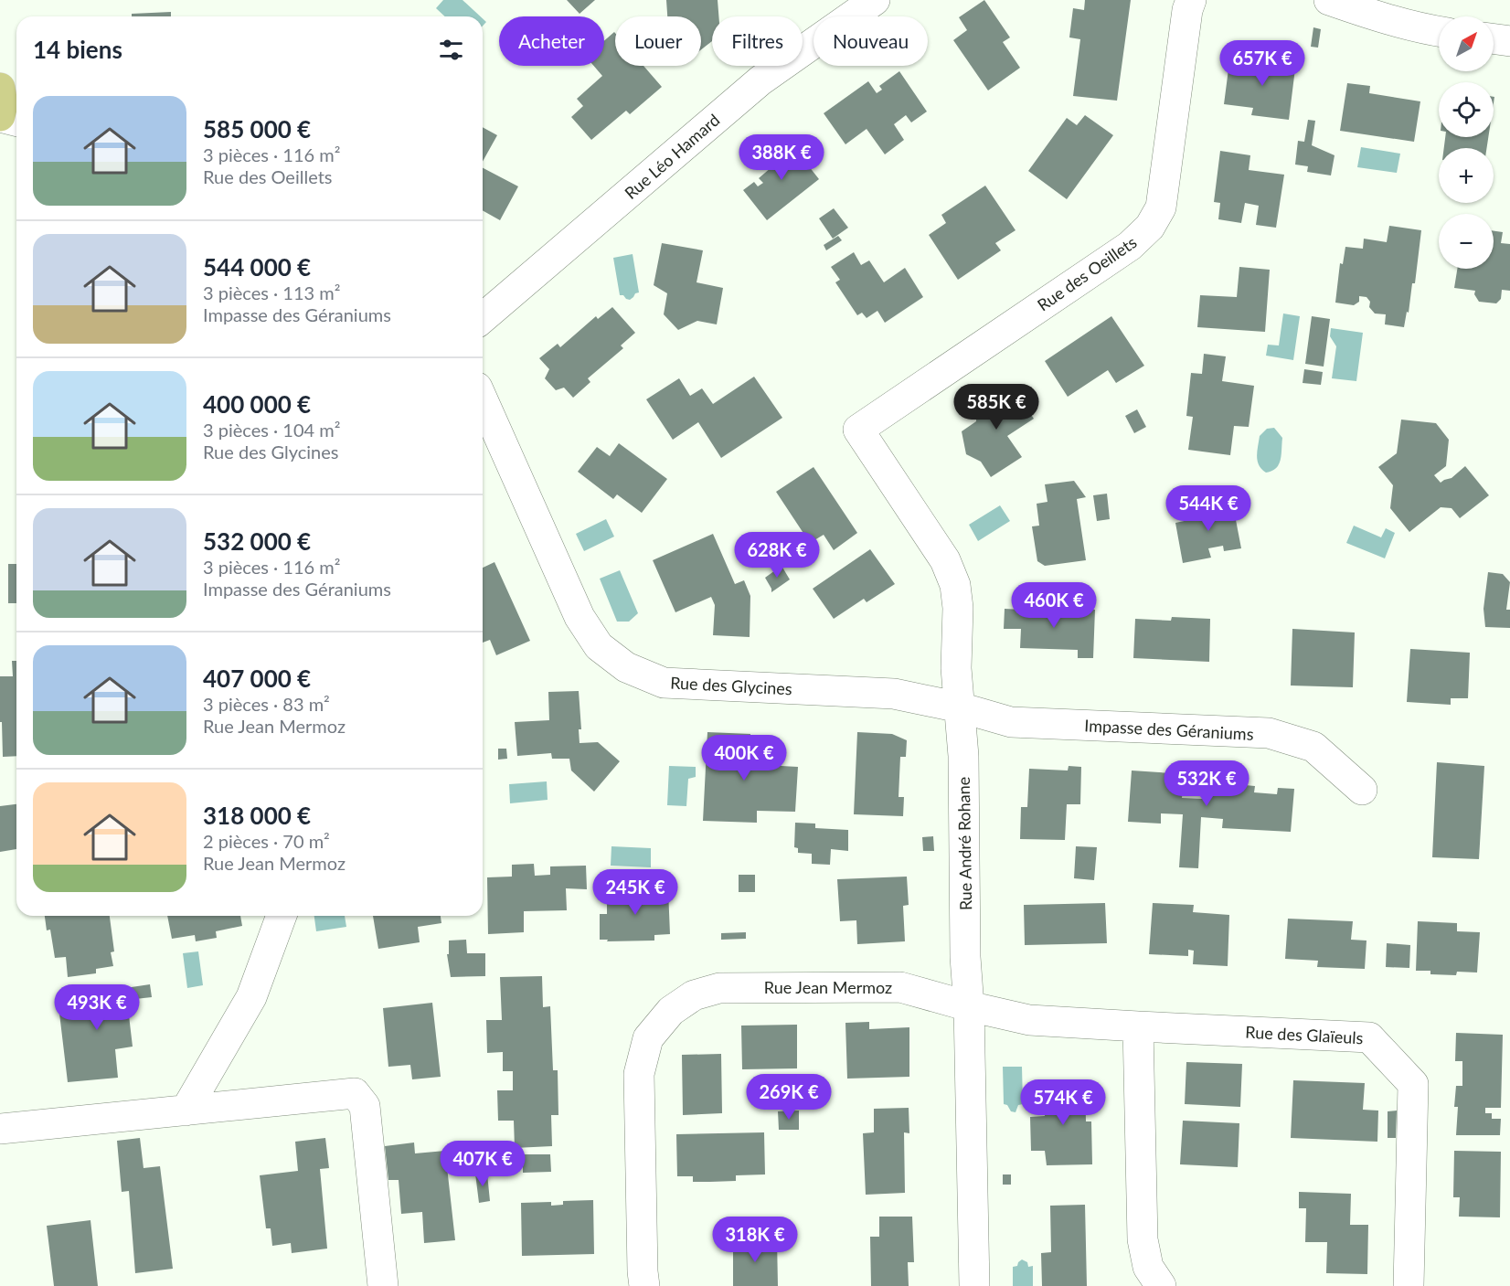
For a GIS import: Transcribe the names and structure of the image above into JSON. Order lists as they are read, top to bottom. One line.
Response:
{"streets":{"street":["Rue Léo Hamard","Rue des Oeillets","Rue des Glycines","Impasse des Géraniums","Rue André Rohane","Rue Jean Mermoz","Rue des Glaïeuls"]},"crossings":[["Rue des Oeillets","Rue André Rohane"],["Rue des Glycines","Impasse des Géraniums"],["Rue des Glycines","Rue André Rohane"],["Impasse des Géraniums","Rue André Rohane"],["Rue André Rohane","Rue Jean Mermoz"],["Rue Jean Mermoz","Rue des Glaïeuls"]],"north":"top right","page":{"map_buttons":["+","−"],"chip":["Acheter","Louer","Filtres","Nouveau"],"heading":"14 biens","price":["657K €","388K €","585K €","544K €","628K €","460K €","400K €","532K €","245K €","493K €","269K €","574K €","407K €","318K €"],"list":[{"name":"585 000 €","note":"3 pièces · 116 m² · Rue des Oeillets"},{"name":"544 000 €","note":"3 pièces · 113 m² · Impasse des Géraniums"},{"name":"400 000 €","note":"3 pièces · 104 m² · Rue des Glycines"},{"name":"532 000 €","note":"3 pièces · 116 m² · Impasse des Géraniums"},{"name":"407 000 €","note":"3 pièces · 83 m² · Rue Jean Mermoz"},{"name":"318 000 €","note":"2 pièces · 70 m² · Rue Jean Mermoz"}]}}
